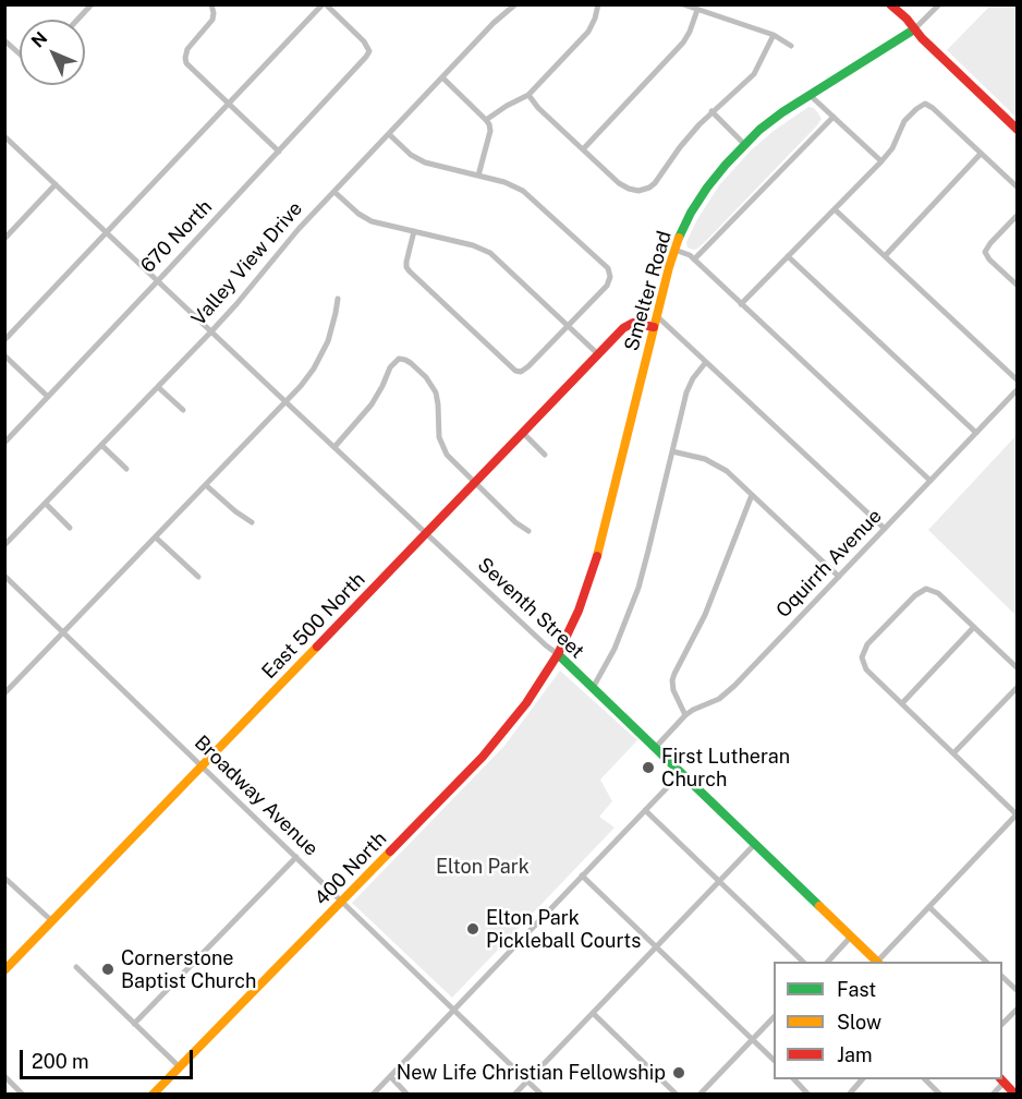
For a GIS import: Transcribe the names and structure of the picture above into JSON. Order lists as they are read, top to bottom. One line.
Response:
{"streets":{"street":["670 North","Valley View Drive","Smelter Road","Oquirrh Avenue","Seventh Street","East 500 North","Broadway Avenue","400 North"]},"crossings":[["670 North","Seventh Street"],["Valley View Drive","Seventh Street"],["Smelter Road","Seventh Street"],["Smelter Road","East 500 North"],["Smelter Road","400 North"],["Oquirrh Avenue","Seventh Street"],["Seventh Street","East 500 North"],["Seventh Street","400 North"],["East 500 North","Broadway Avenue"],["Broadway Avenue","400 North"]],"parks":["Elton Park"],"places":["First Lutheran Church","Elton Park Pickleball Courts","Cornerstone Baptist Church","New Life Christian Fellowship"],"legend":["Fast","Slow","Jam"],"scale_bar":"200 m","north":"top left"}
